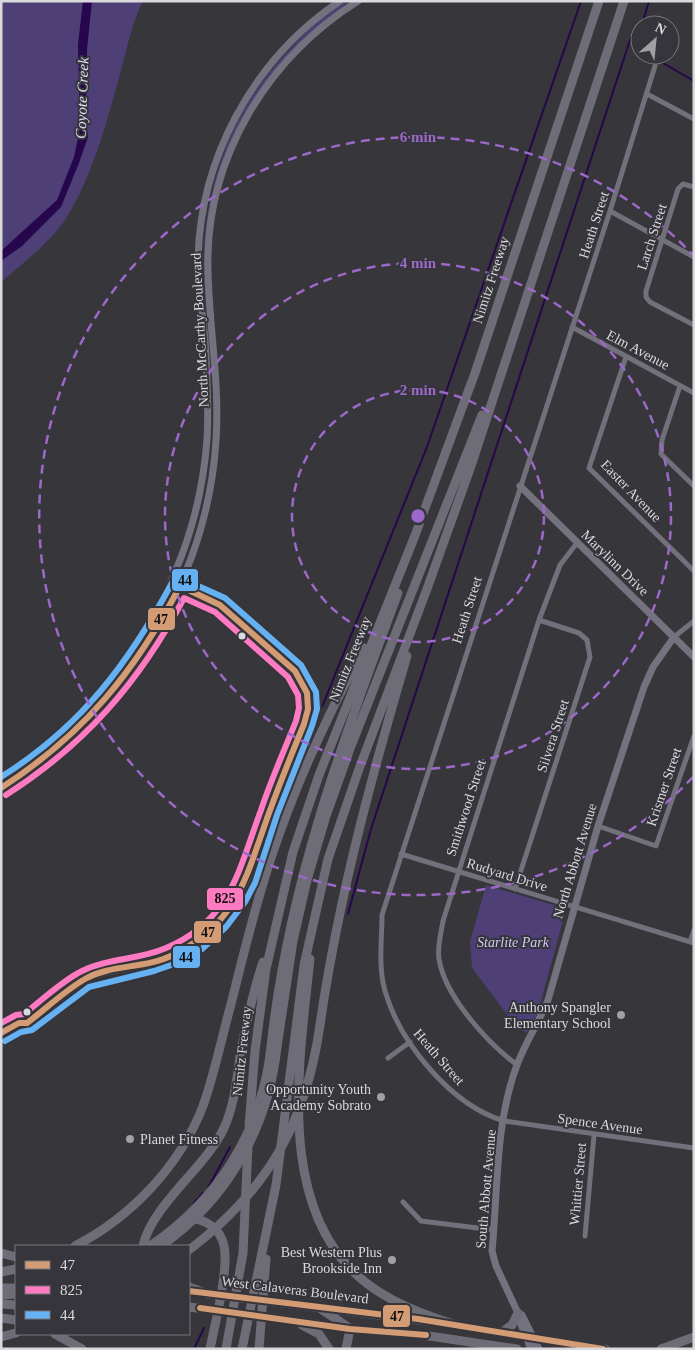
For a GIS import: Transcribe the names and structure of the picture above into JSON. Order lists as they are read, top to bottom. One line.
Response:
{"streets":{"highway":["Nimitz Freeway","West Calaveras Boulevard"],"main road":["North McCarthy Boulevard","Marylinn Drive","North Abbott Avenue","South Abbott Avenue"],"street":["Heath Street","Larch Street","Elm Avenue","Easter Avenue","Silvera Street","Krismer Street","Smithwood Street","Rudyard Drive","Spence Avenue","Whittier Street"]},"crossings":[["Heath Street","Elm Avenue"],["Heath Street","Marylinn Drive"],["Heath Street","North Abbott Avenue"],["Heath Street","Rudyard Drive"],["Heath Street","Spence Avenue"],["Heath Street","South Abbott Avenue"],["Elm Avenue","Easter Avenue"],["Marylinn Drive","Smithwood Street"],["Marylinn Drive","North Abbott Avenue"],["Silvera Street","Smithwood Street"],["Silvera Street","Rudyard Drive"],["Krismer Street","North Abbott Avenue"],["Smithwood Street","North Abbott Avenue"],["Smithwood Street","Rudyard Drive"],["North Abbott Avenue","Rudyard Drive"],["North Abbott Avenue","Spence Avenue"],["North Abbott Avenue","South Abbott Avenue"],["Spence Avenue","Whittier Street"],["Spence Avenue","South Abbott Avenue"],["South Abbott Avenue","West Calaveras Boulevard"]],"water":["Coyote Creek"],"parks":["Starlite Park"],"places":["Anthony Spangler Elementary School","Opportunity Youth Academy Sobrato","Planet Fitness","Best Western Plus Brookside Inn"],"lines":["transit line 44","transit line 47","transit line 825"],"legend":["47","825","44"],"north":"top right","rings":["6 min","4 min","2 min"]}
